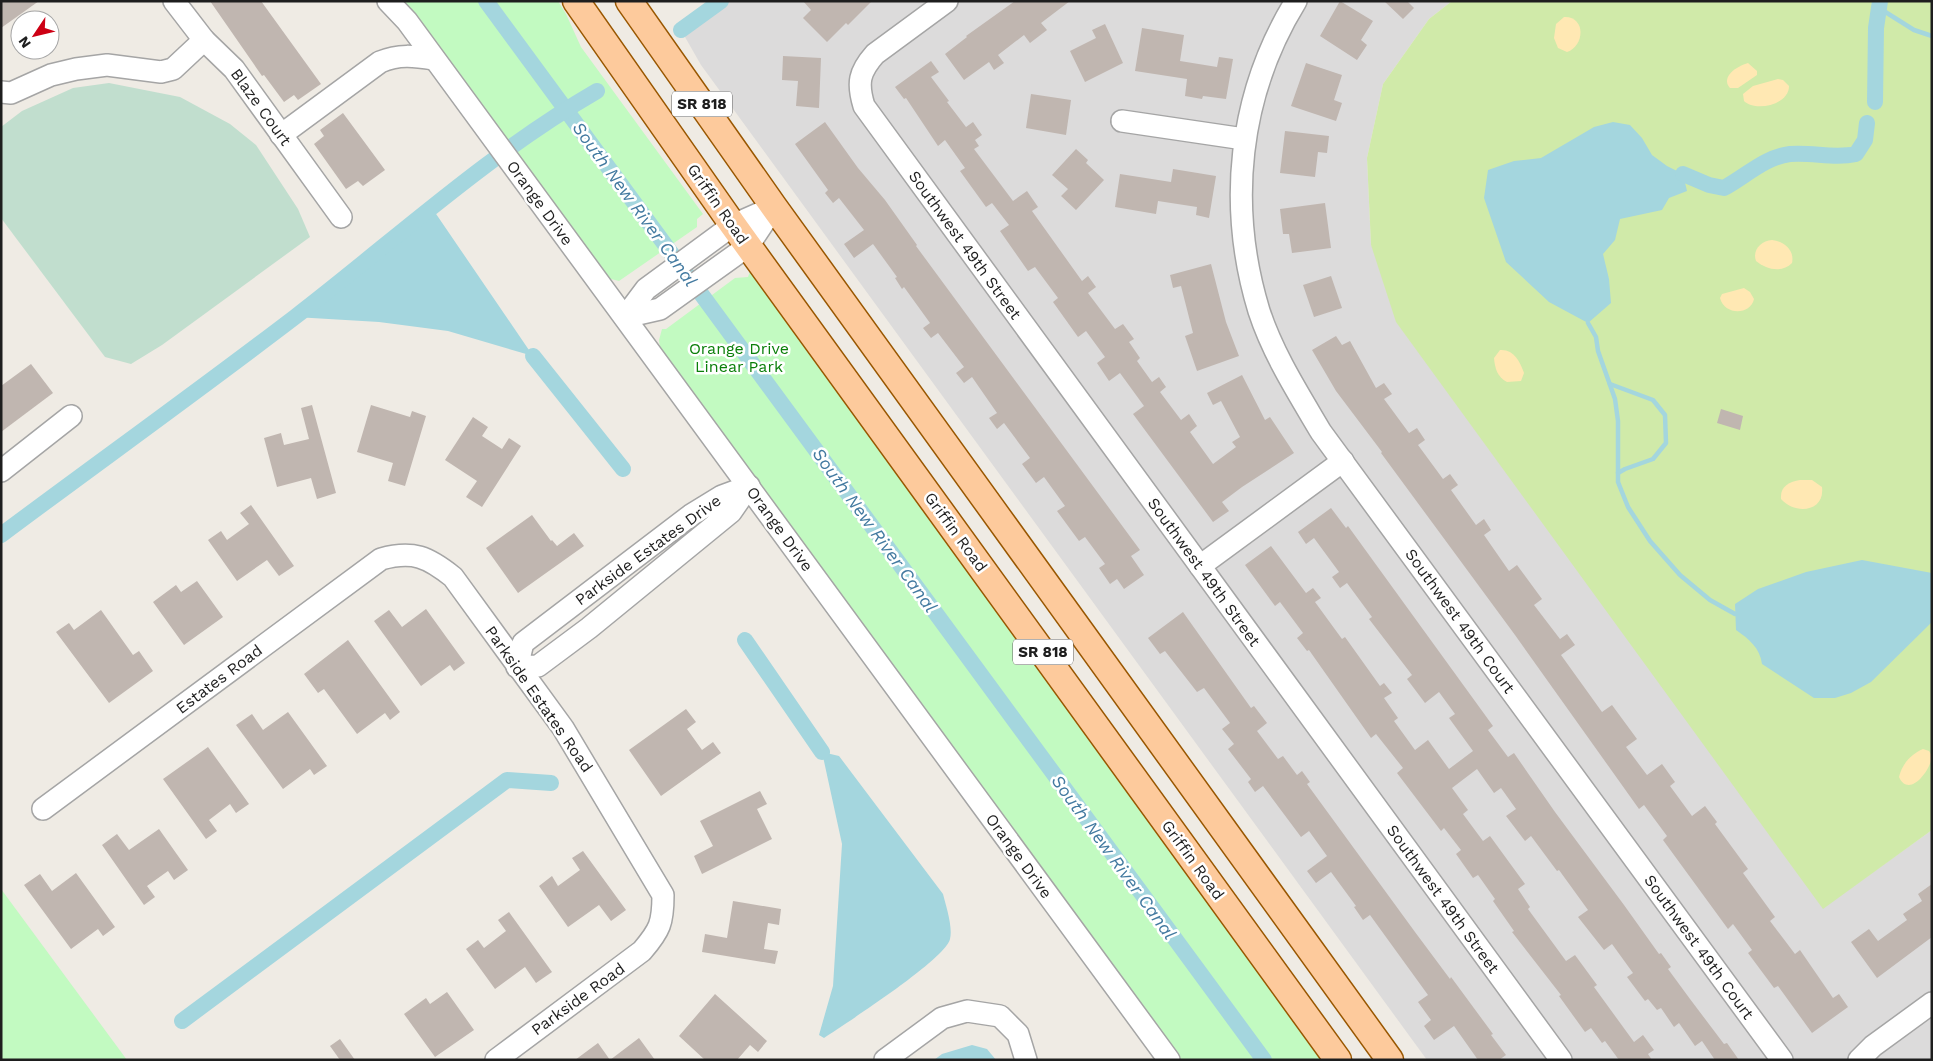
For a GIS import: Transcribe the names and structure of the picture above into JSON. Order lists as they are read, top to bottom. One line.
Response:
{"streets":{"main road":["SR 818","Griffin Road"],"street":["Blaze Court","Orange Drive","Southwest 49th Street","Parkside Estates Drive","Southwest 49th Court","Estates Road","Parkside Estates Road","Parkside Road"]},"crossings":[["Orange Drive","Parkside Estates Drive"],["Parkside Estates Drive","Parkside Estates Road"],["Estates Road","Parkside Estates Road"],["Parkside Estates Road","Parkside Road"]],"water":["South New River Canal"],"parks":["Orange Drive Linear Park"],"north":"bottom left"}
